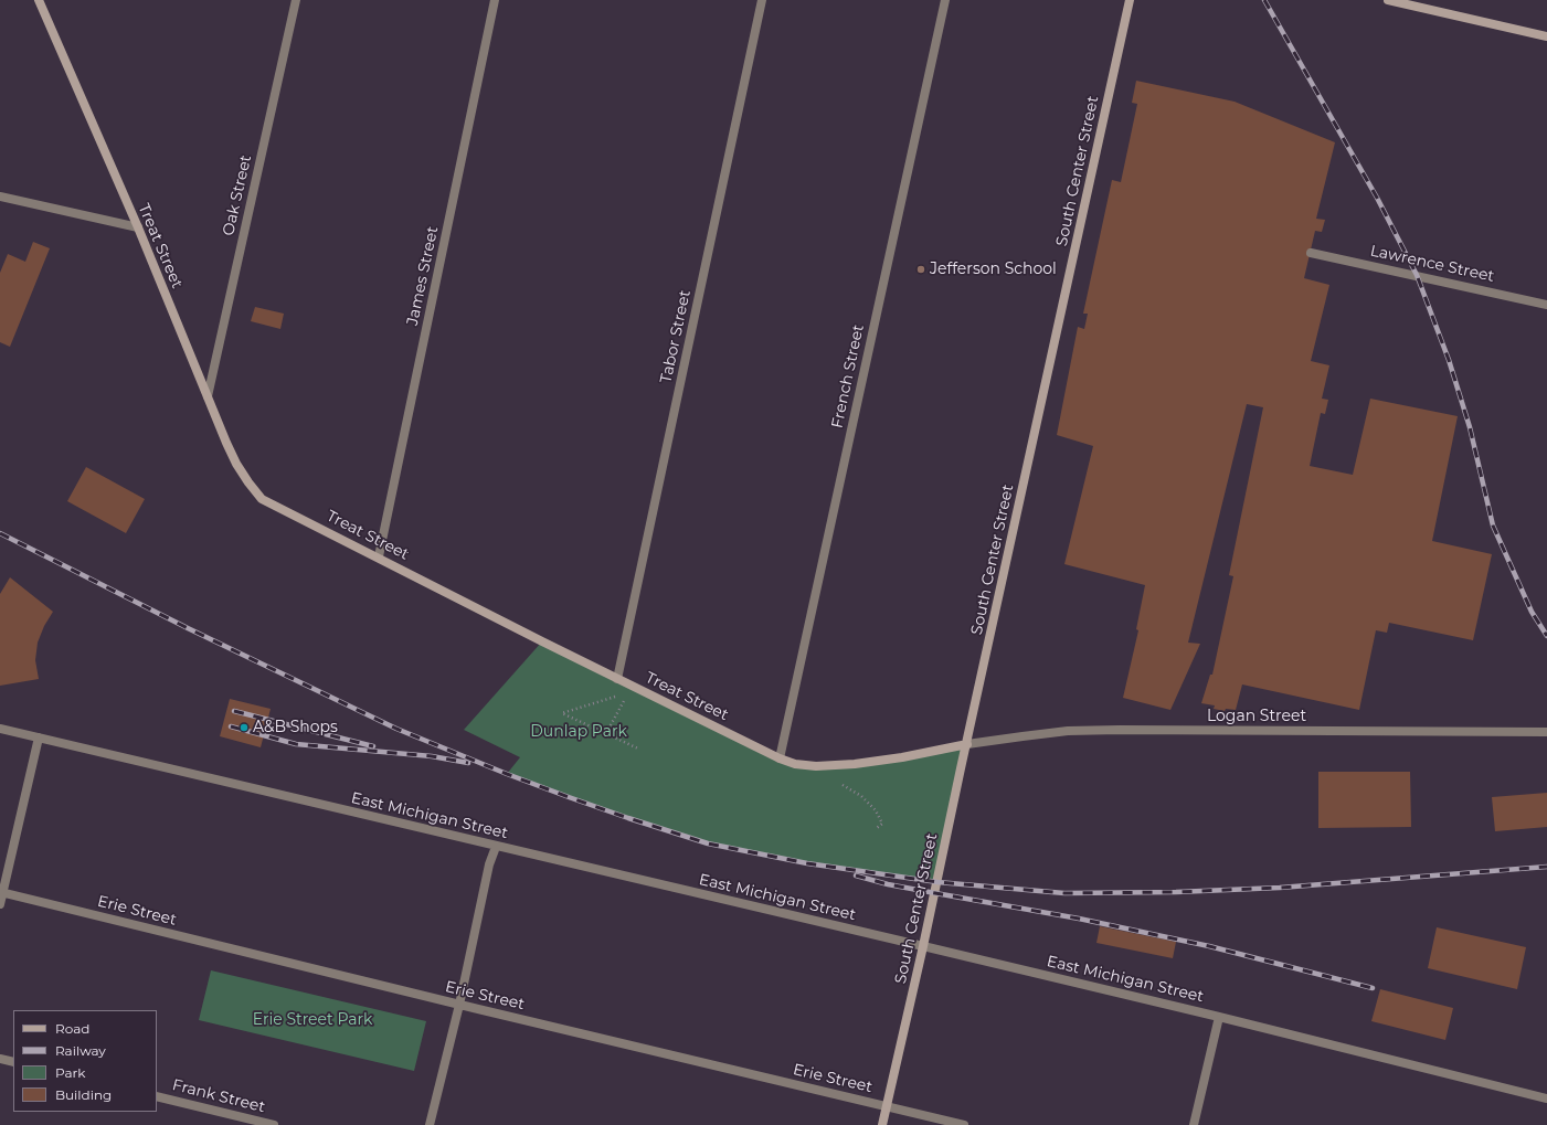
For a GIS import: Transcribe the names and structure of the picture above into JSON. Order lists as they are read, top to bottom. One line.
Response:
{"streets":{"street":["South Center Street","Oak Street","Treat Street","Lawrence Street","James Street","Tabor Street","French Street","Logan Street","East Michigan Street","Erie Street","Frank Street"]},"crossings":[["South Center Street","Treat Street"],["South Center Street","Logan Street"],["South Center Street","East Michigan Street"],["South Center Street","Erie Street"],["Oak Street","Treat Street"],["Treat Street","James Street"],["Treat Street","Tabor Street"],["Treat Street","French Street"],["Treat Street","Logan Street"]],"parks":["Dunlap Park","Erie Street Park"],"places":["Jefferson School","A&B Shops"],"legend":["Road","Railway","Park","Building"]}
